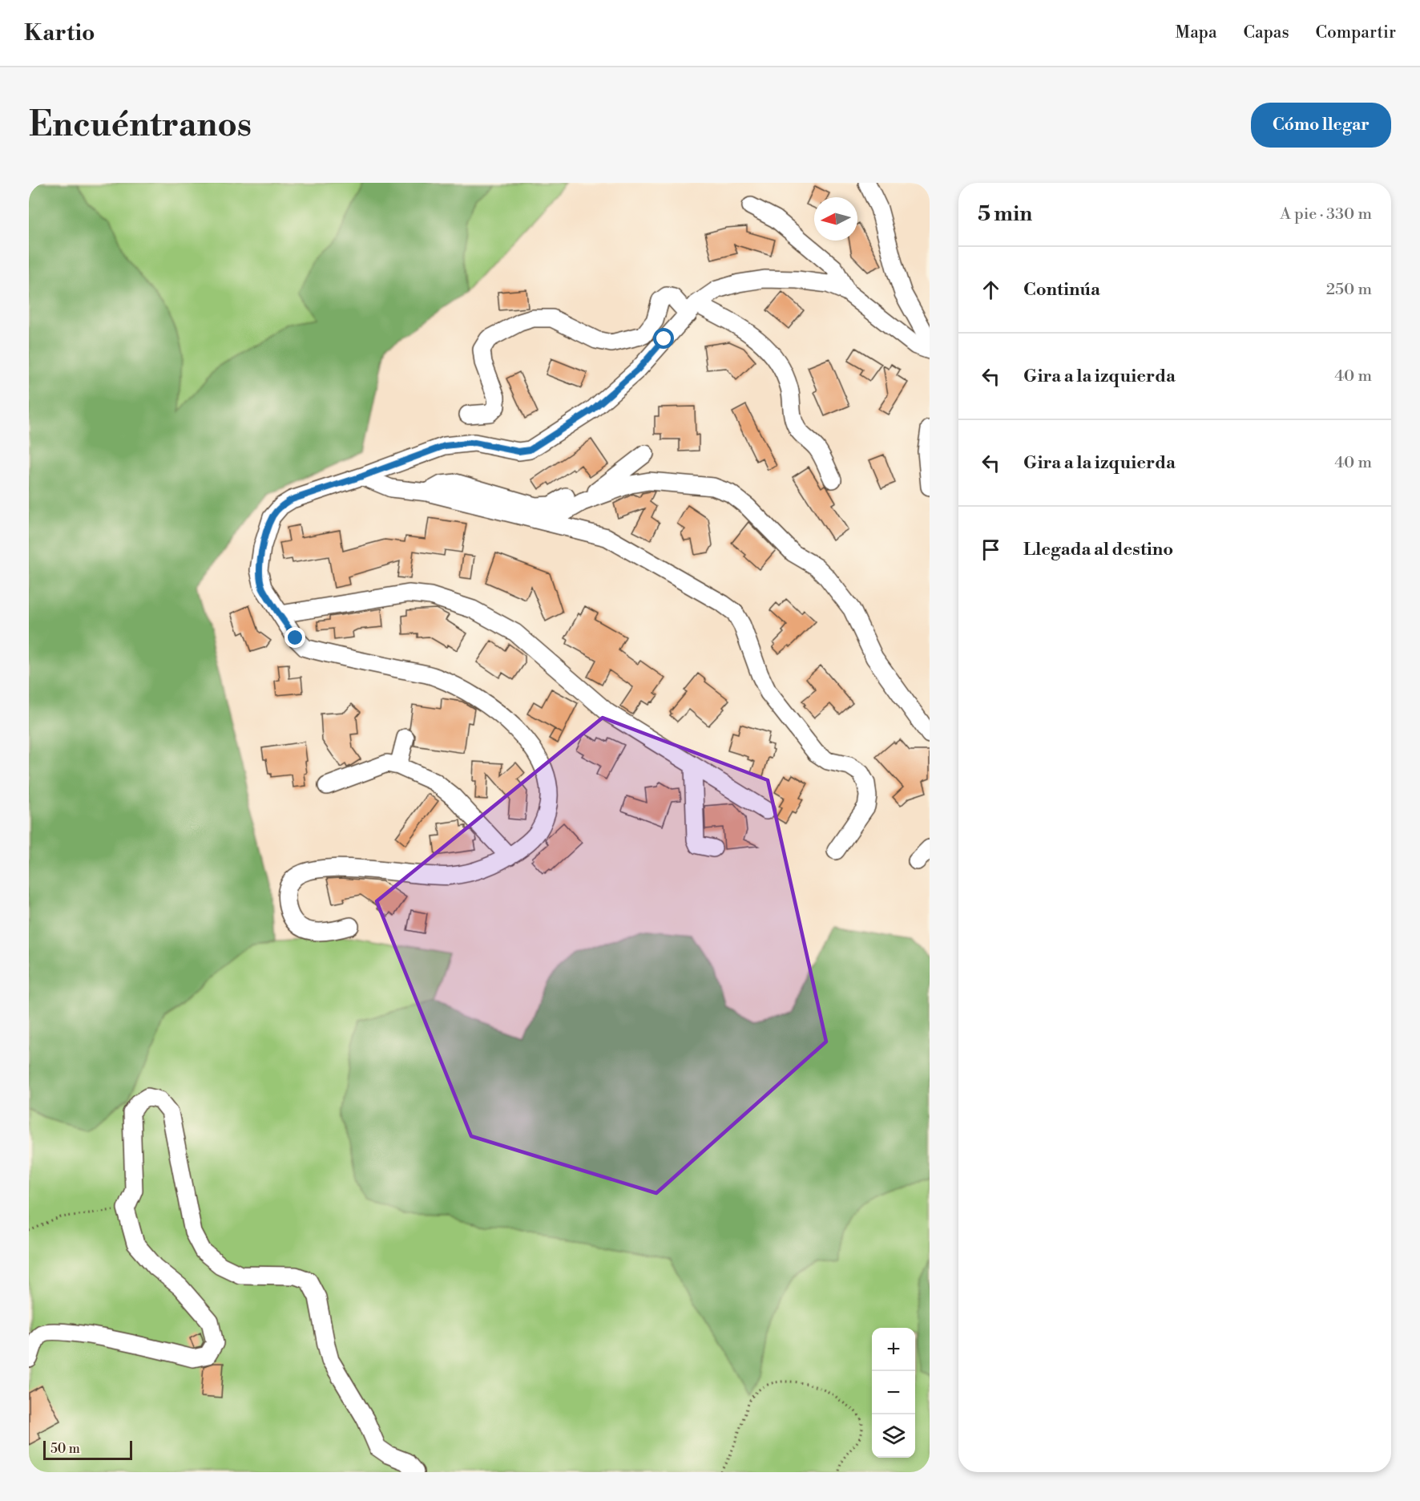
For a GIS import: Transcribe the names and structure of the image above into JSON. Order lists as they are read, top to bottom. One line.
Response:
{"scale_bar":"50 m","north":"left","page":{"header":"Kartio","nav":["Mapa","Capas","Compartir"],"buttons":"Cómo llegar","title":"Encuéntranos","heading":["5 min","A pie · 330 m"],"list":[["Continúa","250 m"],["Gira a la izquierda","40 m"],["Gira a la izquierda","40 m"],"Llegada al destino"],"map_buttons":["+","−"],"scale":"50 m"}}
